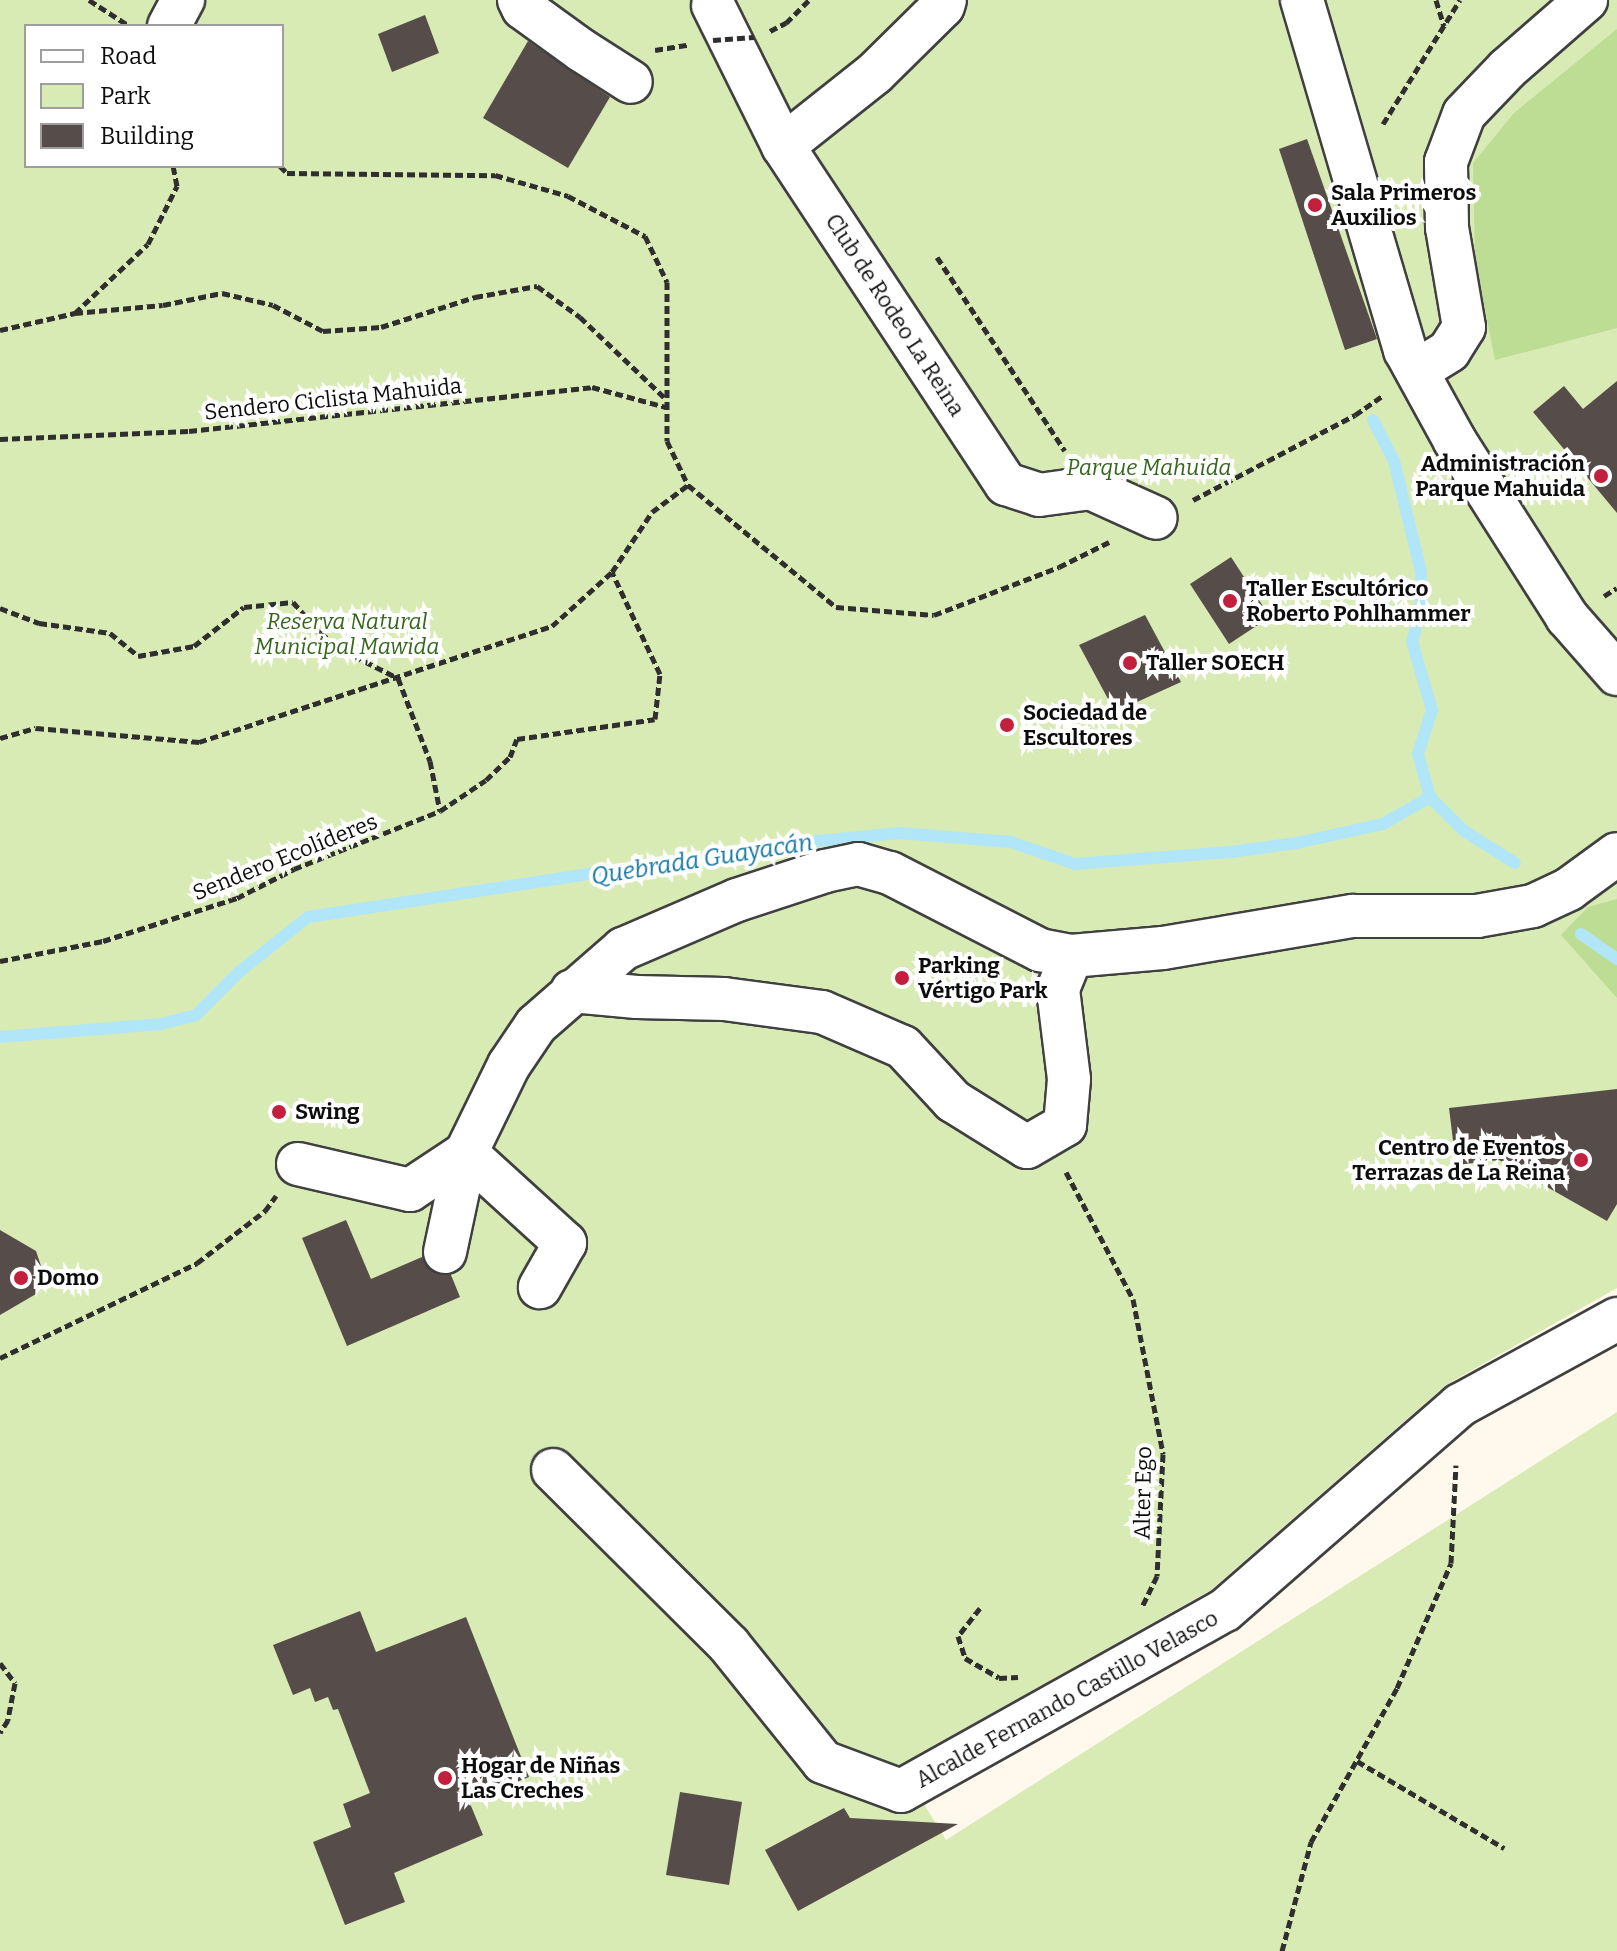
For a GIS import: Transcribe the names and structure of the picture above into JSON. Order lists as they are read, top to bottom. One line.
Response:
{"streets":{"street":["Club de Rodeo La Reina","Alcalde Fernando Castillo Velasco"],"path":["Sendero Ciclista Mahuida","Sendero Ecolíderes","Alter Ego"]},"water":["Quebrada Guayacán"],"parks":["Parque Mahuida","Reserva Natural Municipal Mawida"],"places":["Sala Primeros Auxilios","Administración Parque Mahuida","Taller Escultórico Roberto Pohlhammer","Taller SOECH","Sociedad de Escultores","Parking Vértigo Park","Swing","Centro de Eventos Terrazas de La Reina","Domo","Hogar de Niñas Las Creches"],"legend":["Road","Park","Building"]}
